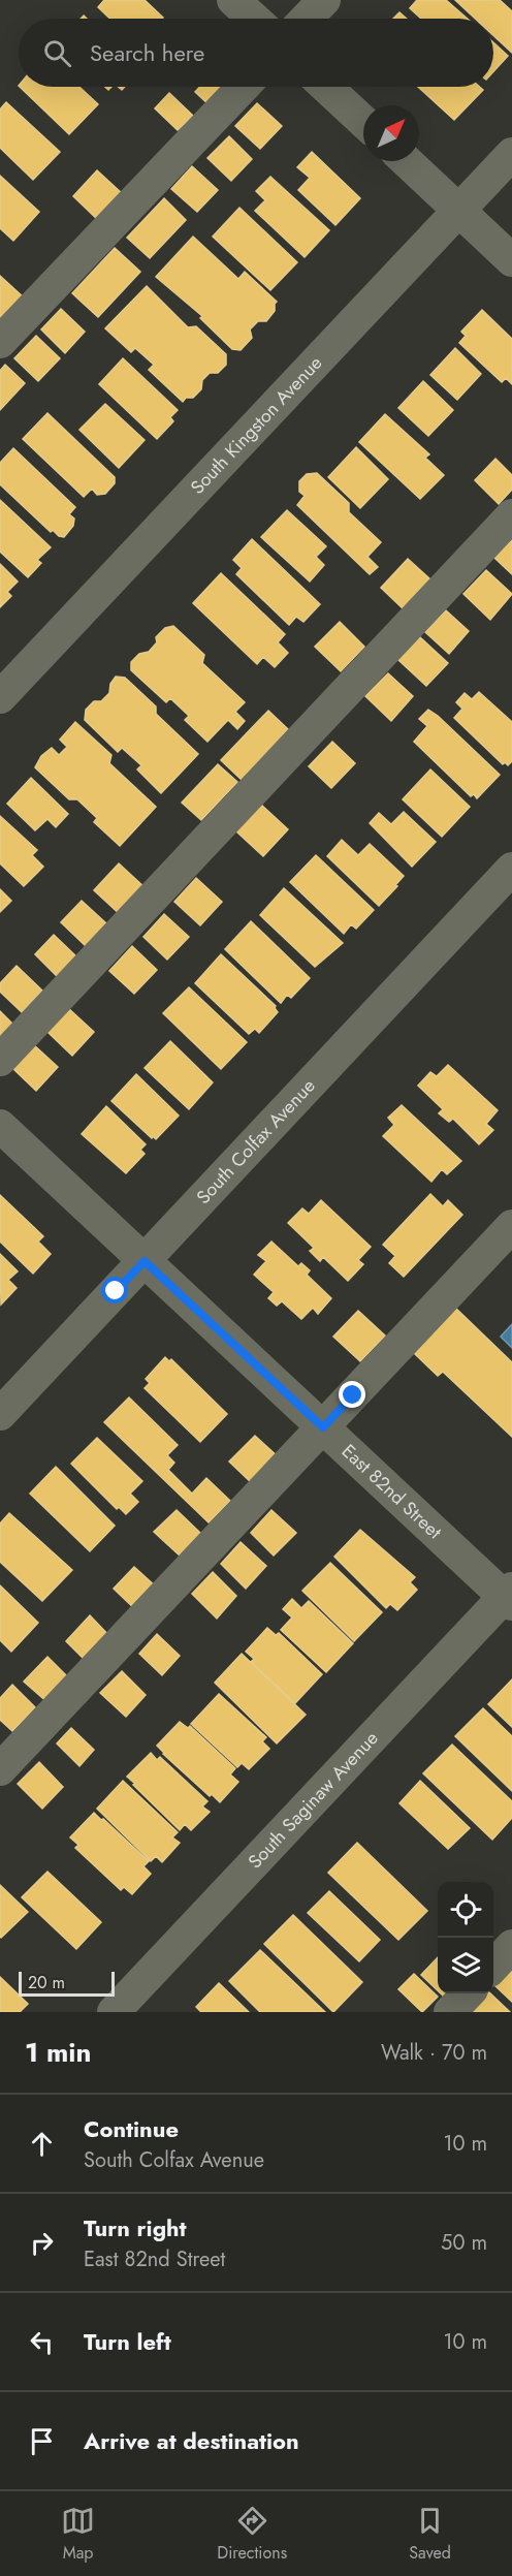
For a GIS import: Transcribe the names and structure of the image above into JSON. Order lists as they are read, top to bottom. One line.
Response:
{"streets":{"street":["South Kingston Avenue","South Colfax Avenue","East 82nd Street","South Saginaw Avenue"]},"crossings":[["South Colfax Avenue","East 82nd Street"],["East 82nd Street","South Saginaw Avenue"]],"scale_bar":"20 m","north":"top right","page":{"search":"Search here","scale":"20 m","heading":["1 min","Walk · 70 m"],"list":[["Continue","South Colfax Avenue","10 m"],["Turn right","East 82nd Street","50 m"],["Turn left","10 m"],"Arrive at destination"],"nav":["Map","Directions","Saved"]}}
